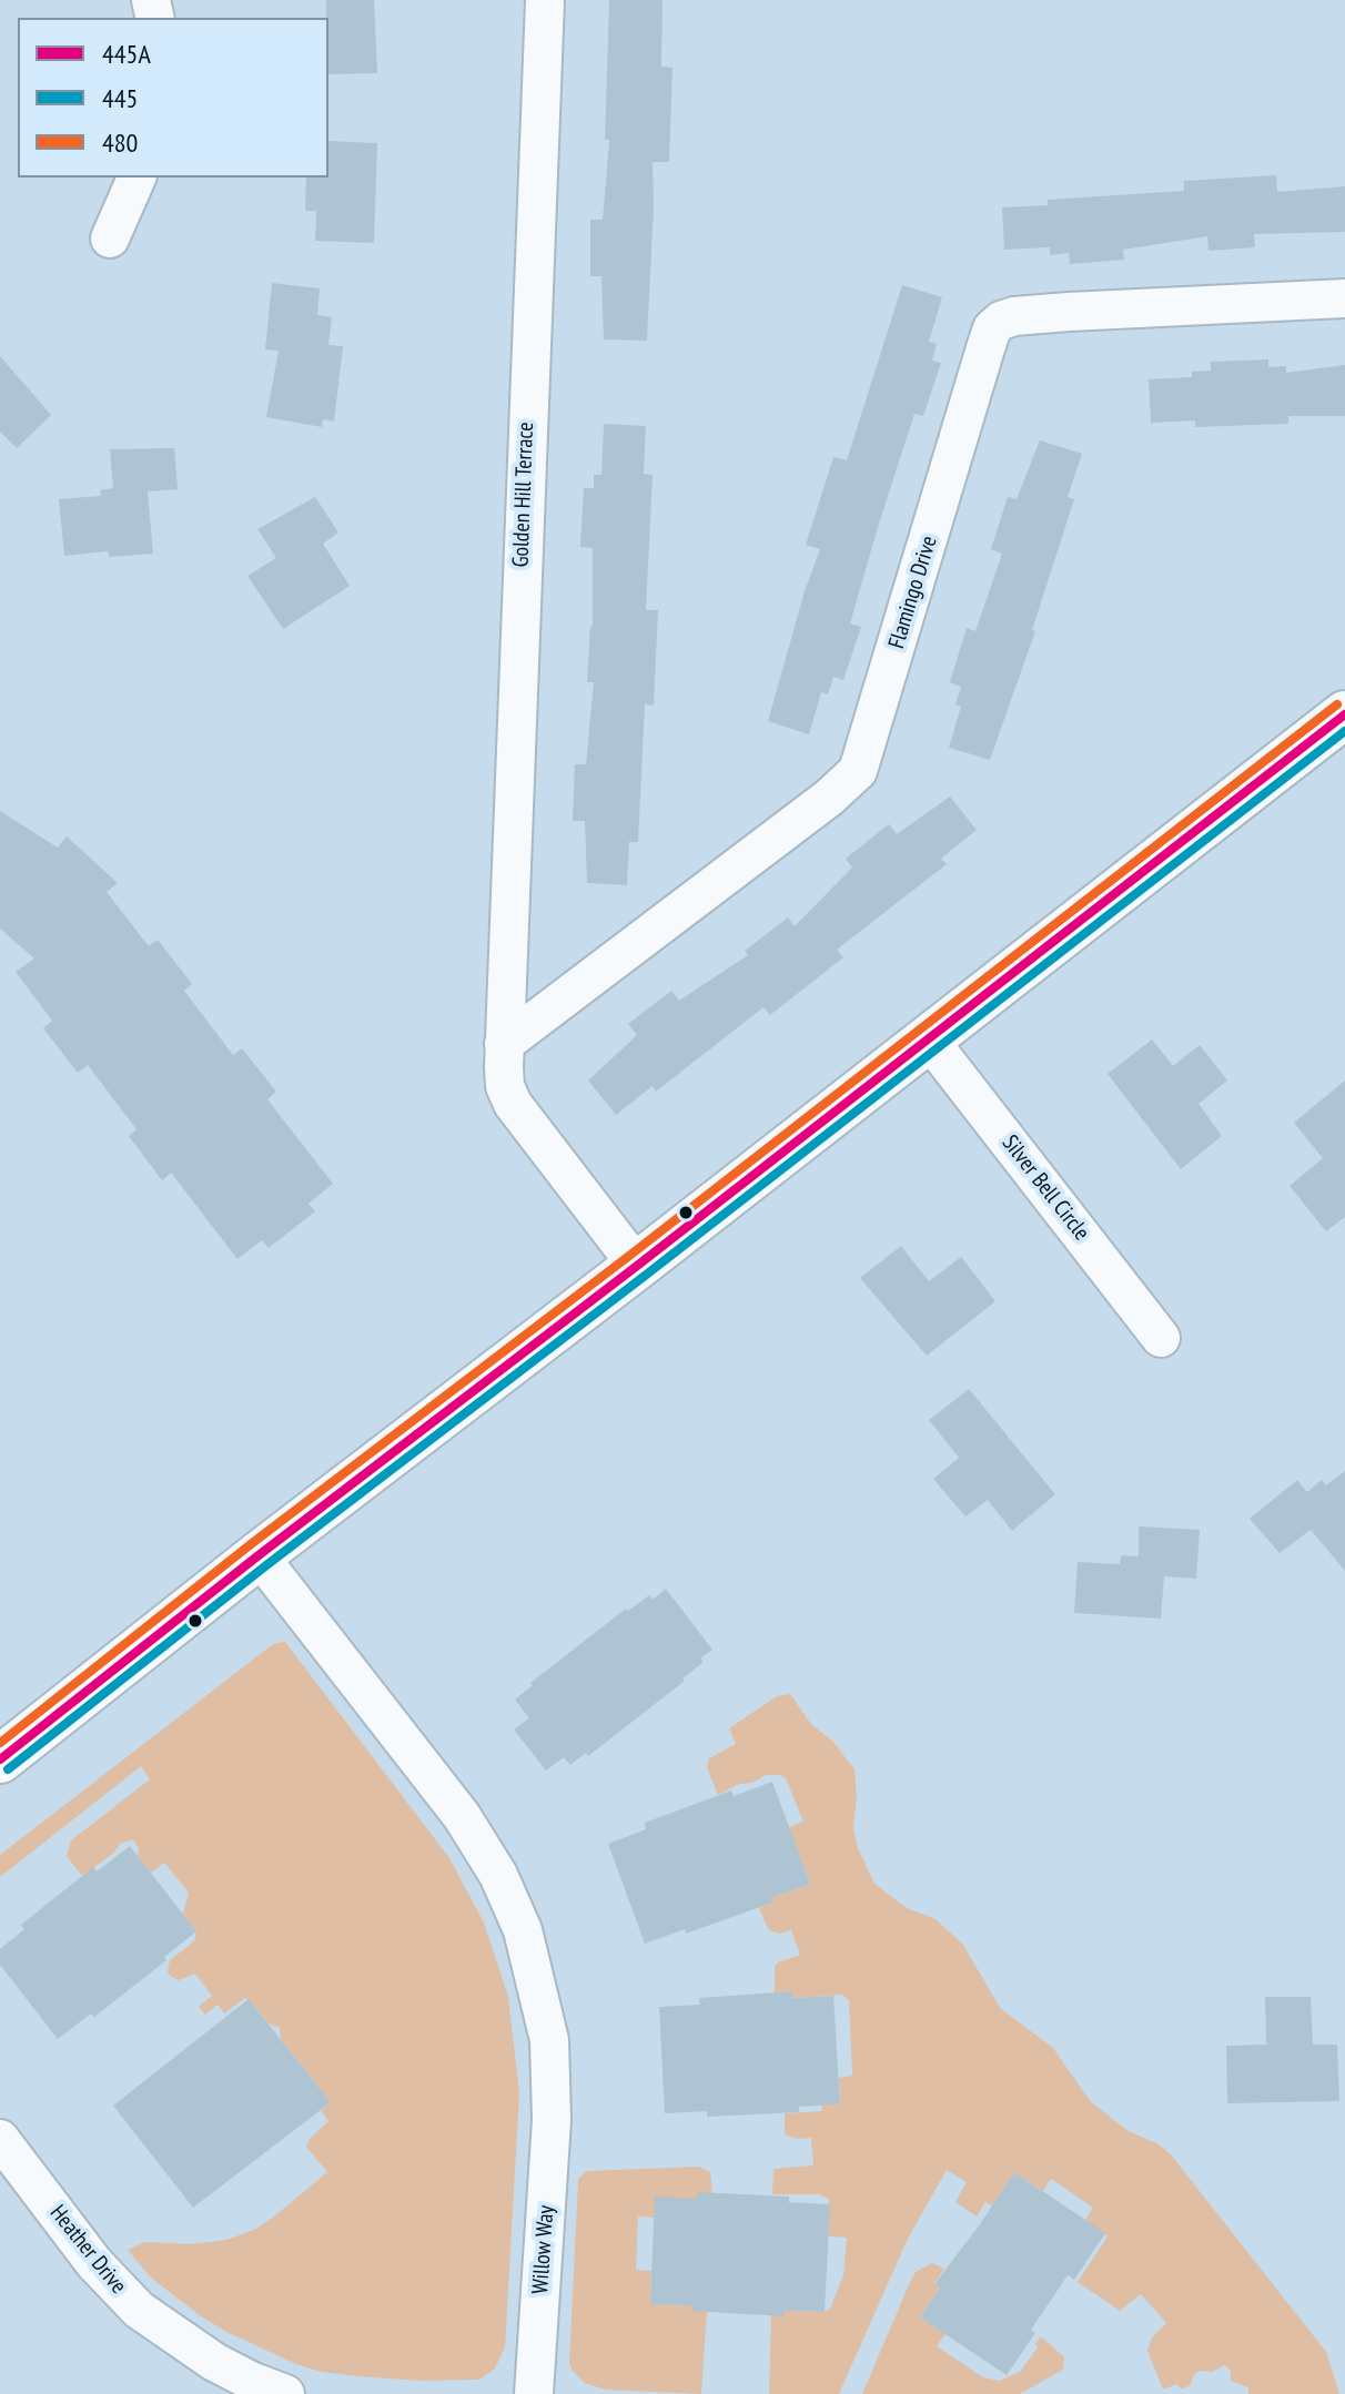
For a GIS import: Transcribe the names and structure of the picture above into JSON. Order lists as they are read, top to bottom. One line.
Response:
{"streets":{"street":["Golden Hill Terrace","Flamingo Drive","Silver Bell Circle","Heather Drive","Willow Way"]},"crossings":[["Golden Hill Terrace","Flamingo Drive"]],"lines":["transit line 480","transit line 445A","transit line 445"],"legend":["445A","445","480"]}
